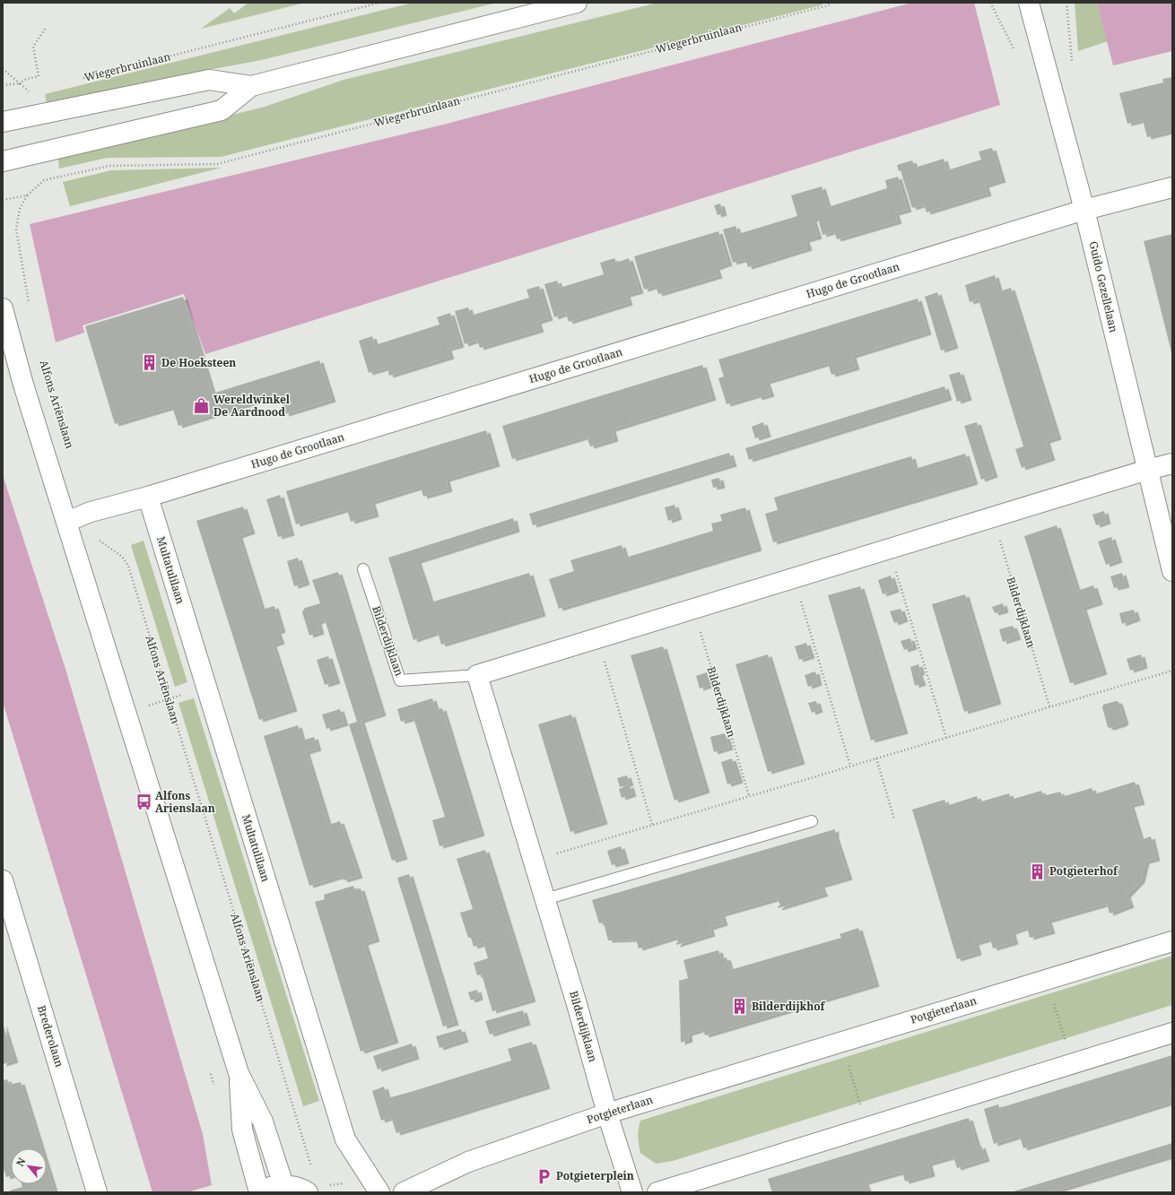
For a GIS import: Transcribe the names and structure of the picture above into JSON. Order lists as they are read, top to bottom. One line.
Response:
{"streets":{"street":["Hugo de Grootlaan","Guido Gezellelaan","Multatulilaan","Bilderdijklaan","Potgieterlaan","Brederolaan"],"path":["Wiegerbruinlaan","Alfons Ariënslaan"]},"crossings":[["Hugo de Grootlaan","Guido Gezellelaan"],["Hugo de Grootlaan","Alfons Ariënslaan"],["Hugo de Grootlaan","Multatulilaan"],["Guido Gezellelaan","Bilderdijklaan"],["Bilderdijklaan","Potgieterlaan"]],"places":{"building":["De Hoeksteen","Potgieterhof","Bilderdijkhof"],"shop":["Wereldwinkel De Aardnood"],"bus stop":["Alfons Arienslaan"],"parking":["Potgieterplein"]},"north":"top left"}
